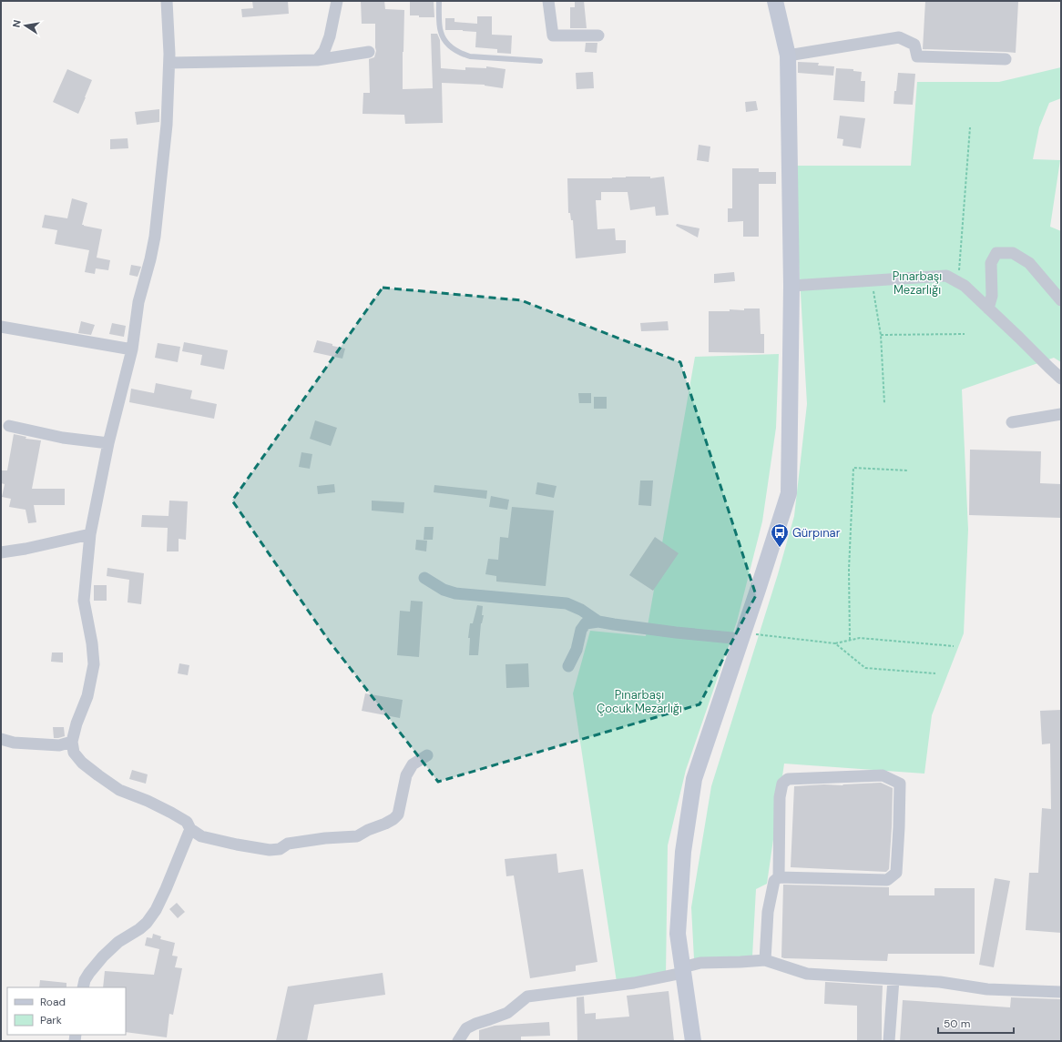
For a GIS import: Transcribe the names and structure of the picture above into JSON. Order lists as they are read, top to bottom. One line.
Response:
{"parks":["Pınarbaşı Mezarlığı","Pınarbaşı Çocuk Mezarlığı"],"places":{"bus stop":["Gürpınar"]},"legend":["Road","Park"],"scale_bar":"50 m","north":"left"}
